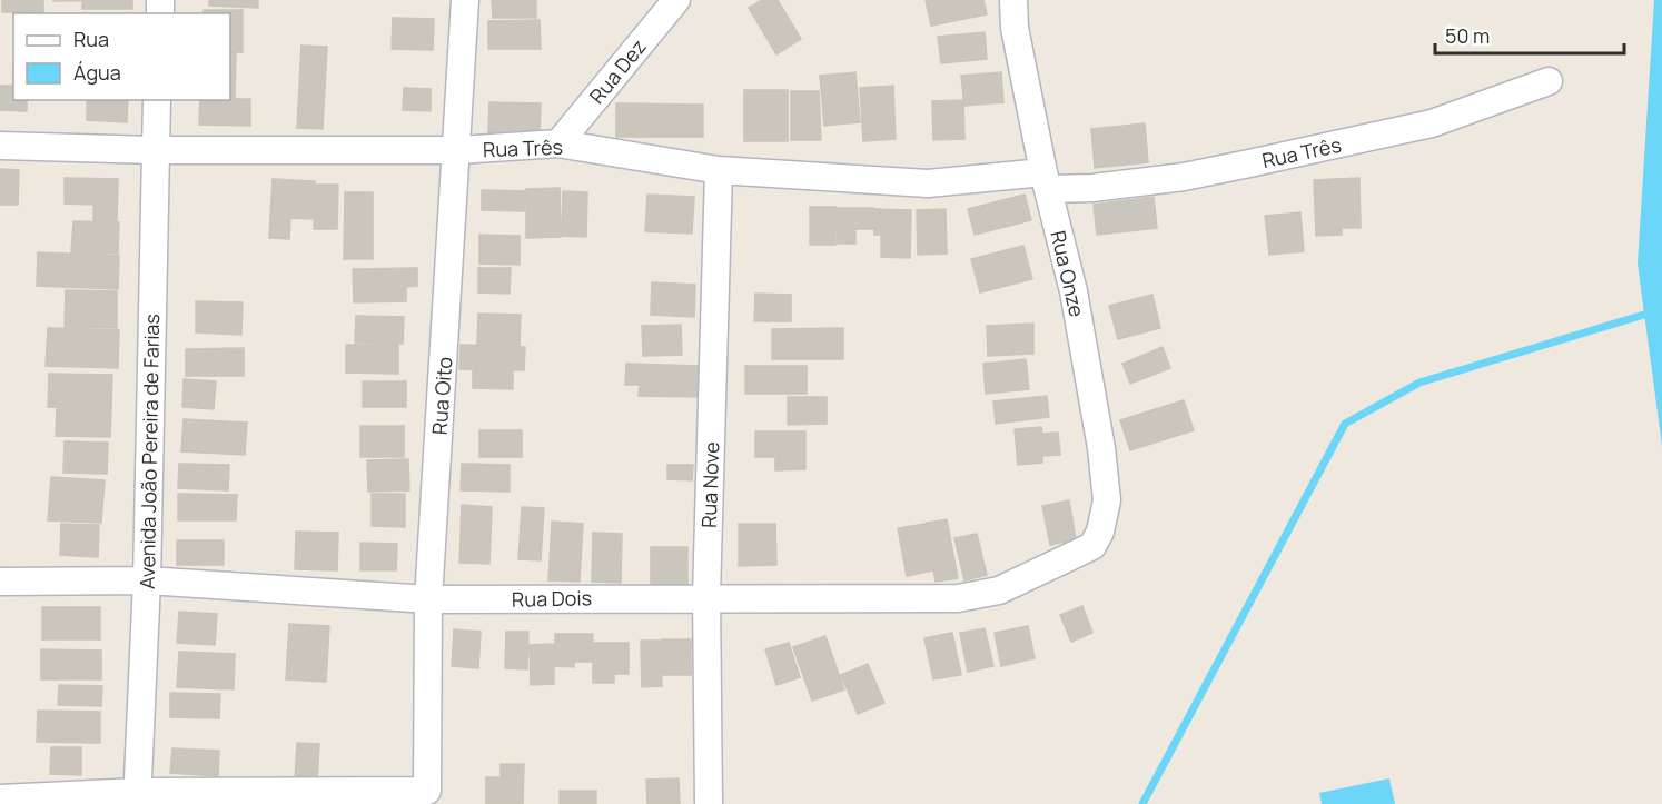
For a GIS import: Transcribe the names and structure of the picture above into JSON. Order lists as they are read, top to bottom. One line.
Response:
{"streets":{"street":["Rua Dez","Rua Três","Rua Onze","Rua Oito","Avenida João Pereira de Farias","Rua Nove","Rua Dois"]},"crossings":[["Rua Dez","Rua Três"],["Rua Três","Rua Onze"],["Rua Três","Rua Oito"],["Rua Três","Avenida João Pereira de Farias"],["Rua Três","Rua Nove"],["Rua Onze","Rua Dois"],["Rua Oito","Rua Dois"],["Avenida João Pereira de Farias","Rua Dois"],["Rua Nove","Rua Dois"]],"legend":["Rua","Água"],"scale_bar":"50 m"}
